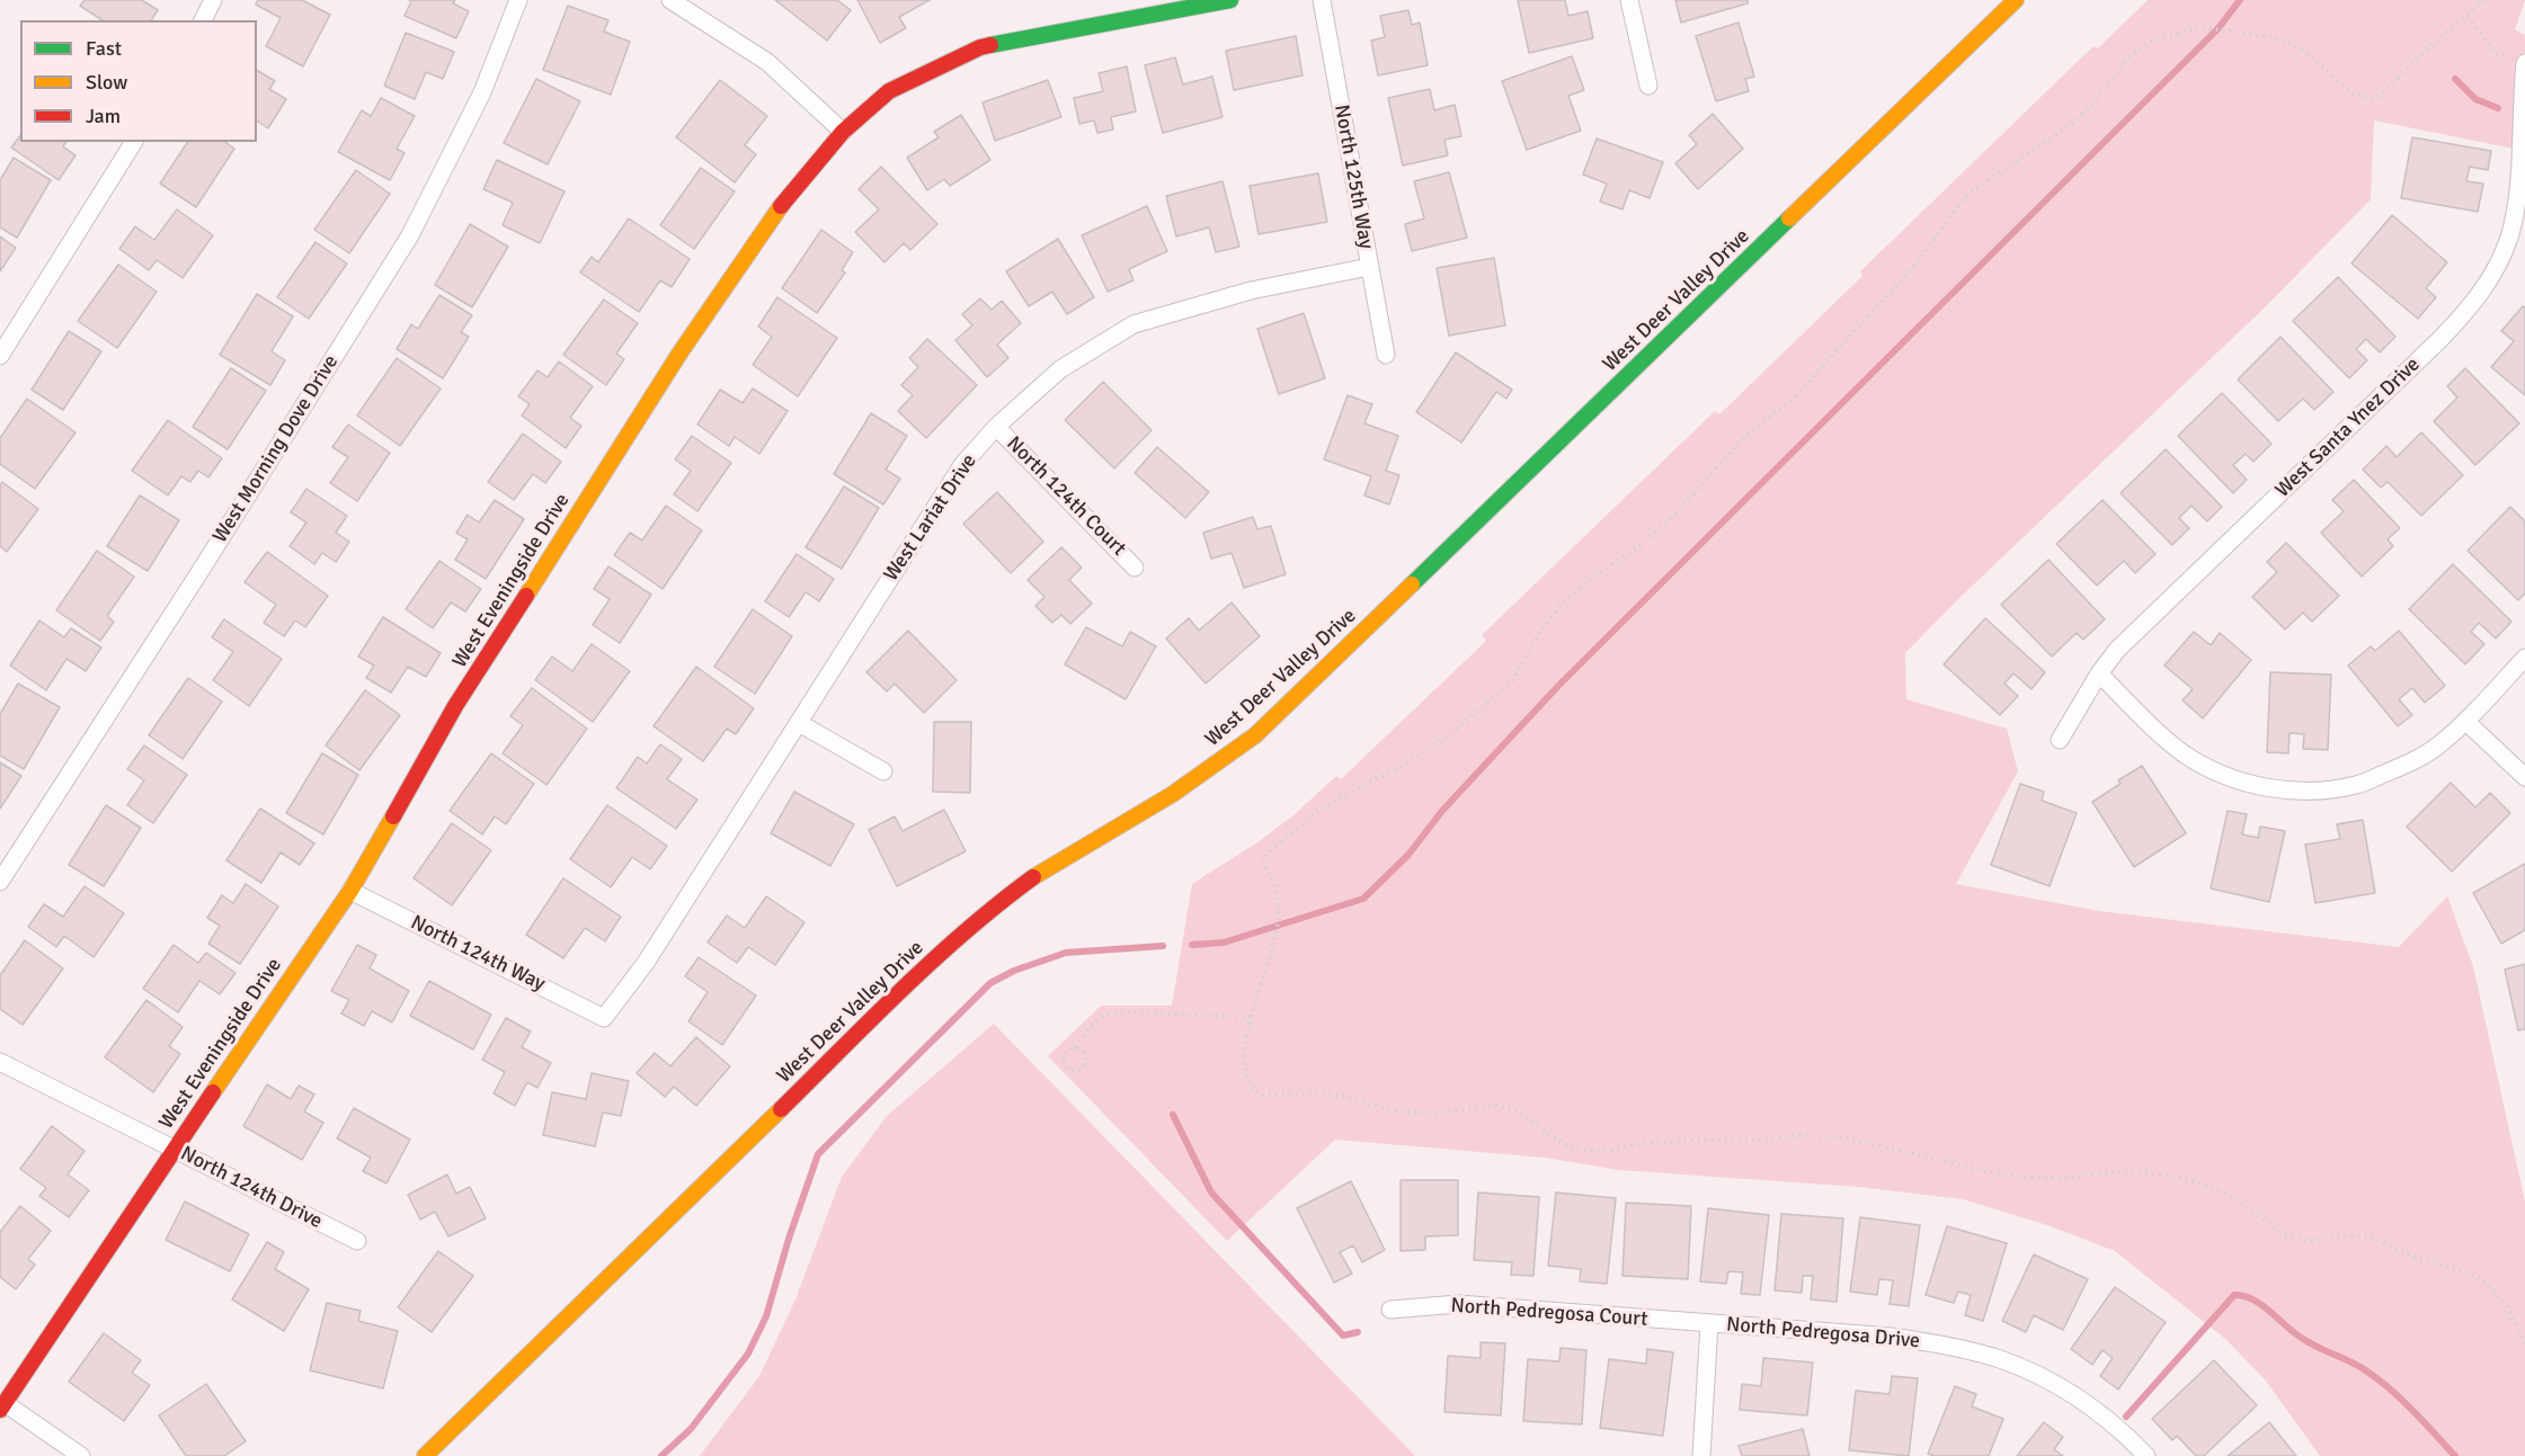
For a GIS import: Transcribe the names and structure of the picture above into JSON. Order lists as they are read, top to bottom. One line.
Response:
{"streets":{"street":["North 125th Way","West Deer Valley Drive","West Santa Ynez Drive","West Morning Dove Drive","North 124th Court","West Lariat Drive","West Eveningside Drive","North 124th Way","North 124th Drive","North Pedregosa Court","North Pedregosa Drive"]},"crossings":[["North 125th Way","West Lariat Drive"],["North 124th Court","West Lariat Drive"],["West Lariat Drive","North 124th Way"],["West Eveningside Drive","North 124th Way"],["West Eveningside Drive","North 124th Drive"],["North Pedregosa Court","North Pedregosa Drive"]],"legend":["Fast","Slow","Jam"]}
